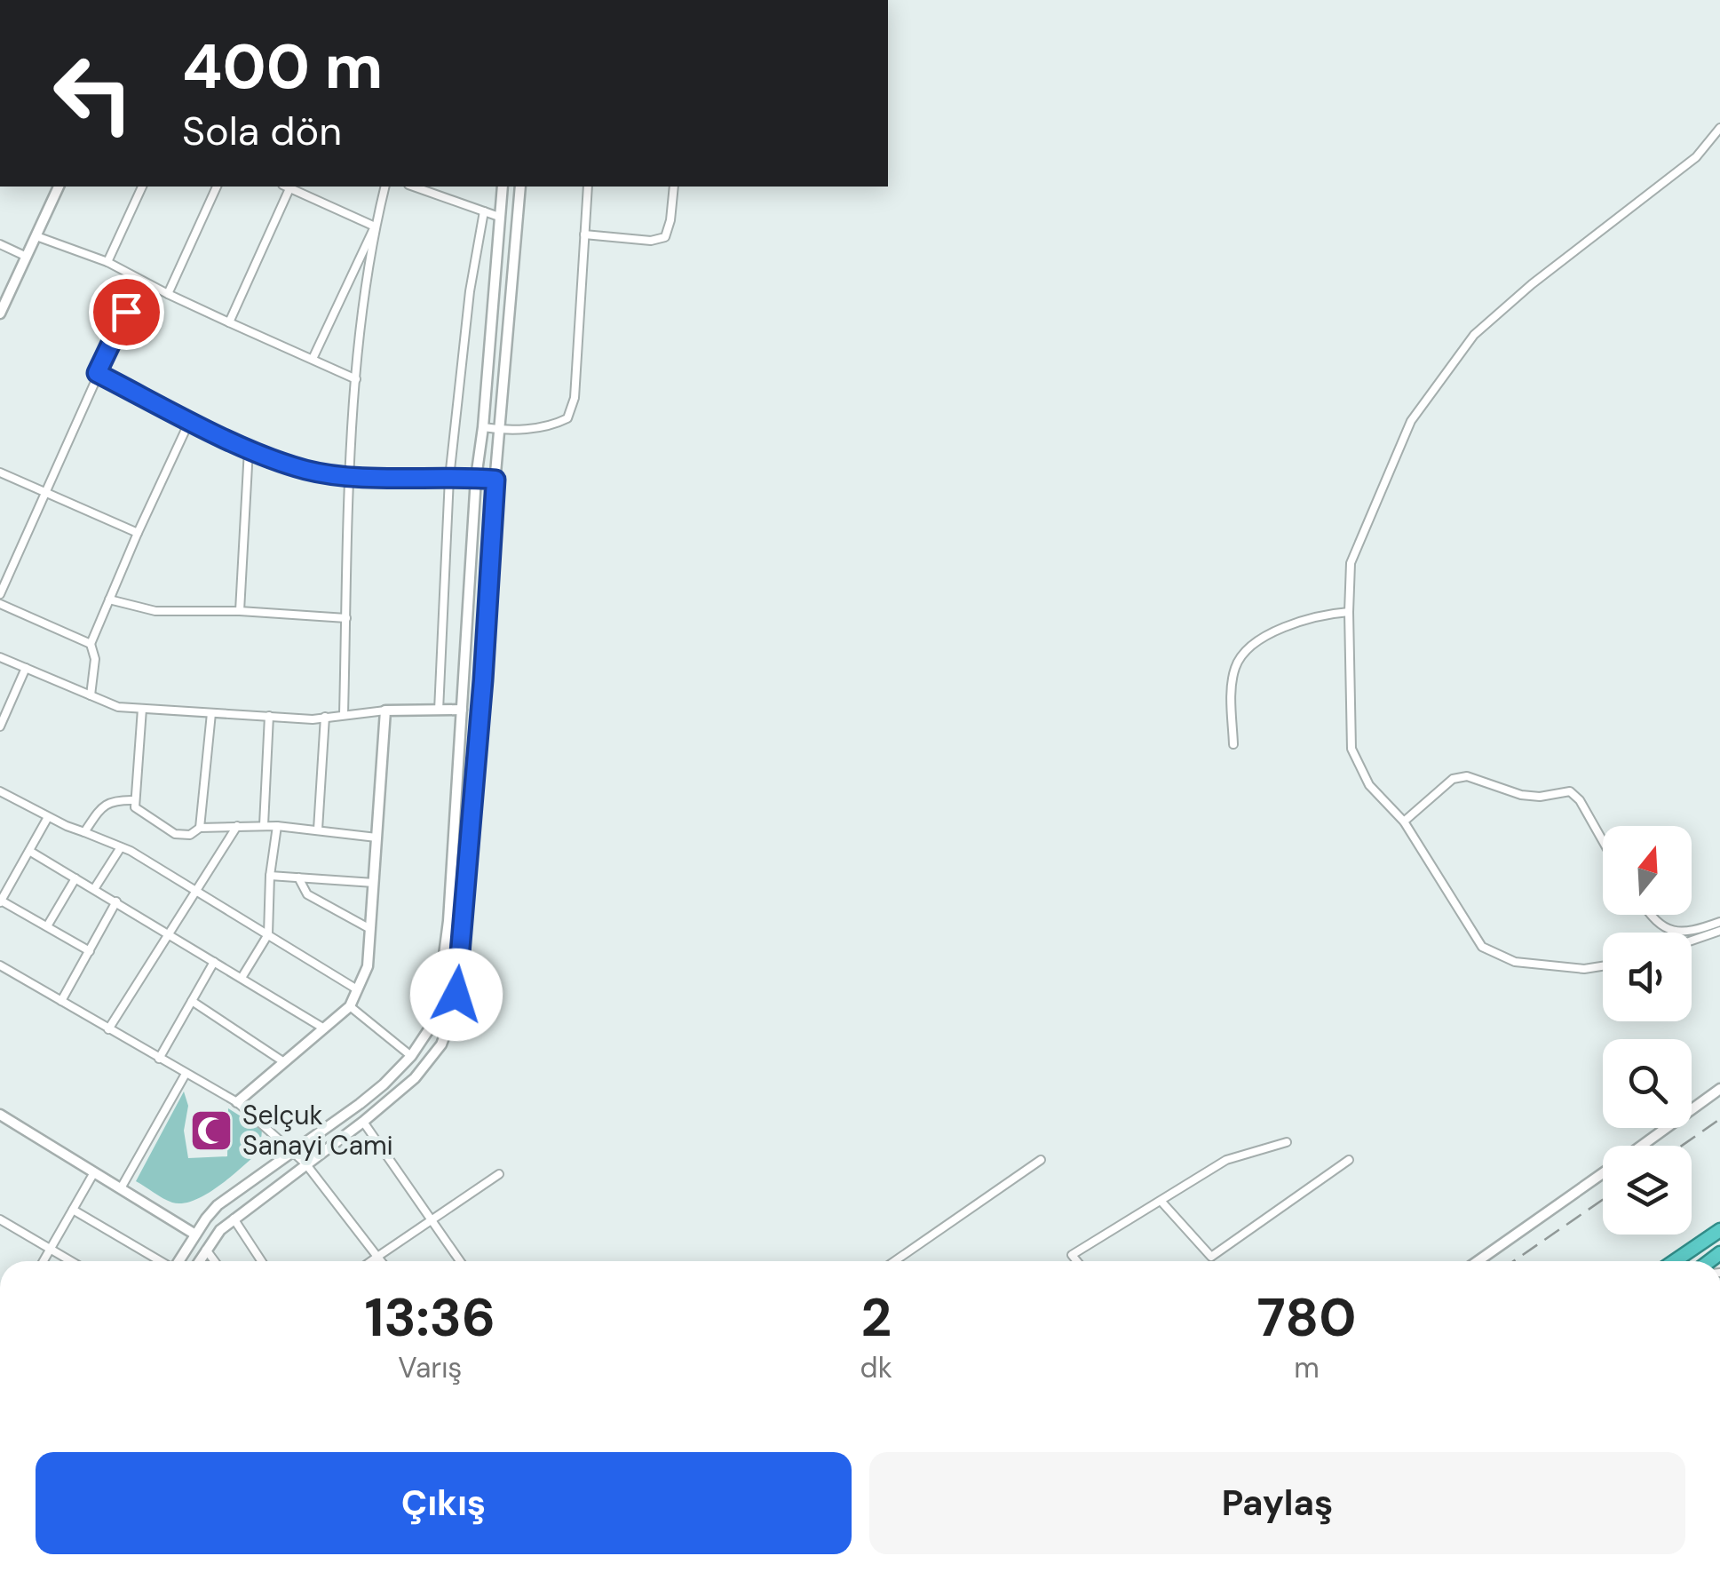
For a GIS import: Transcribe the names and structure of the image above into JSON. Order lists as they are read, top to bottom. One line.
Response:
{"places":{"mosque":["Selçuk Sanayi Cami"]},"north":"top","page":{"turn":["400 m","Sola dön"],"eta":["13:36","Varış","2","dk","780","m"],"buttons":["Çıkış","Paylaş"]}}
